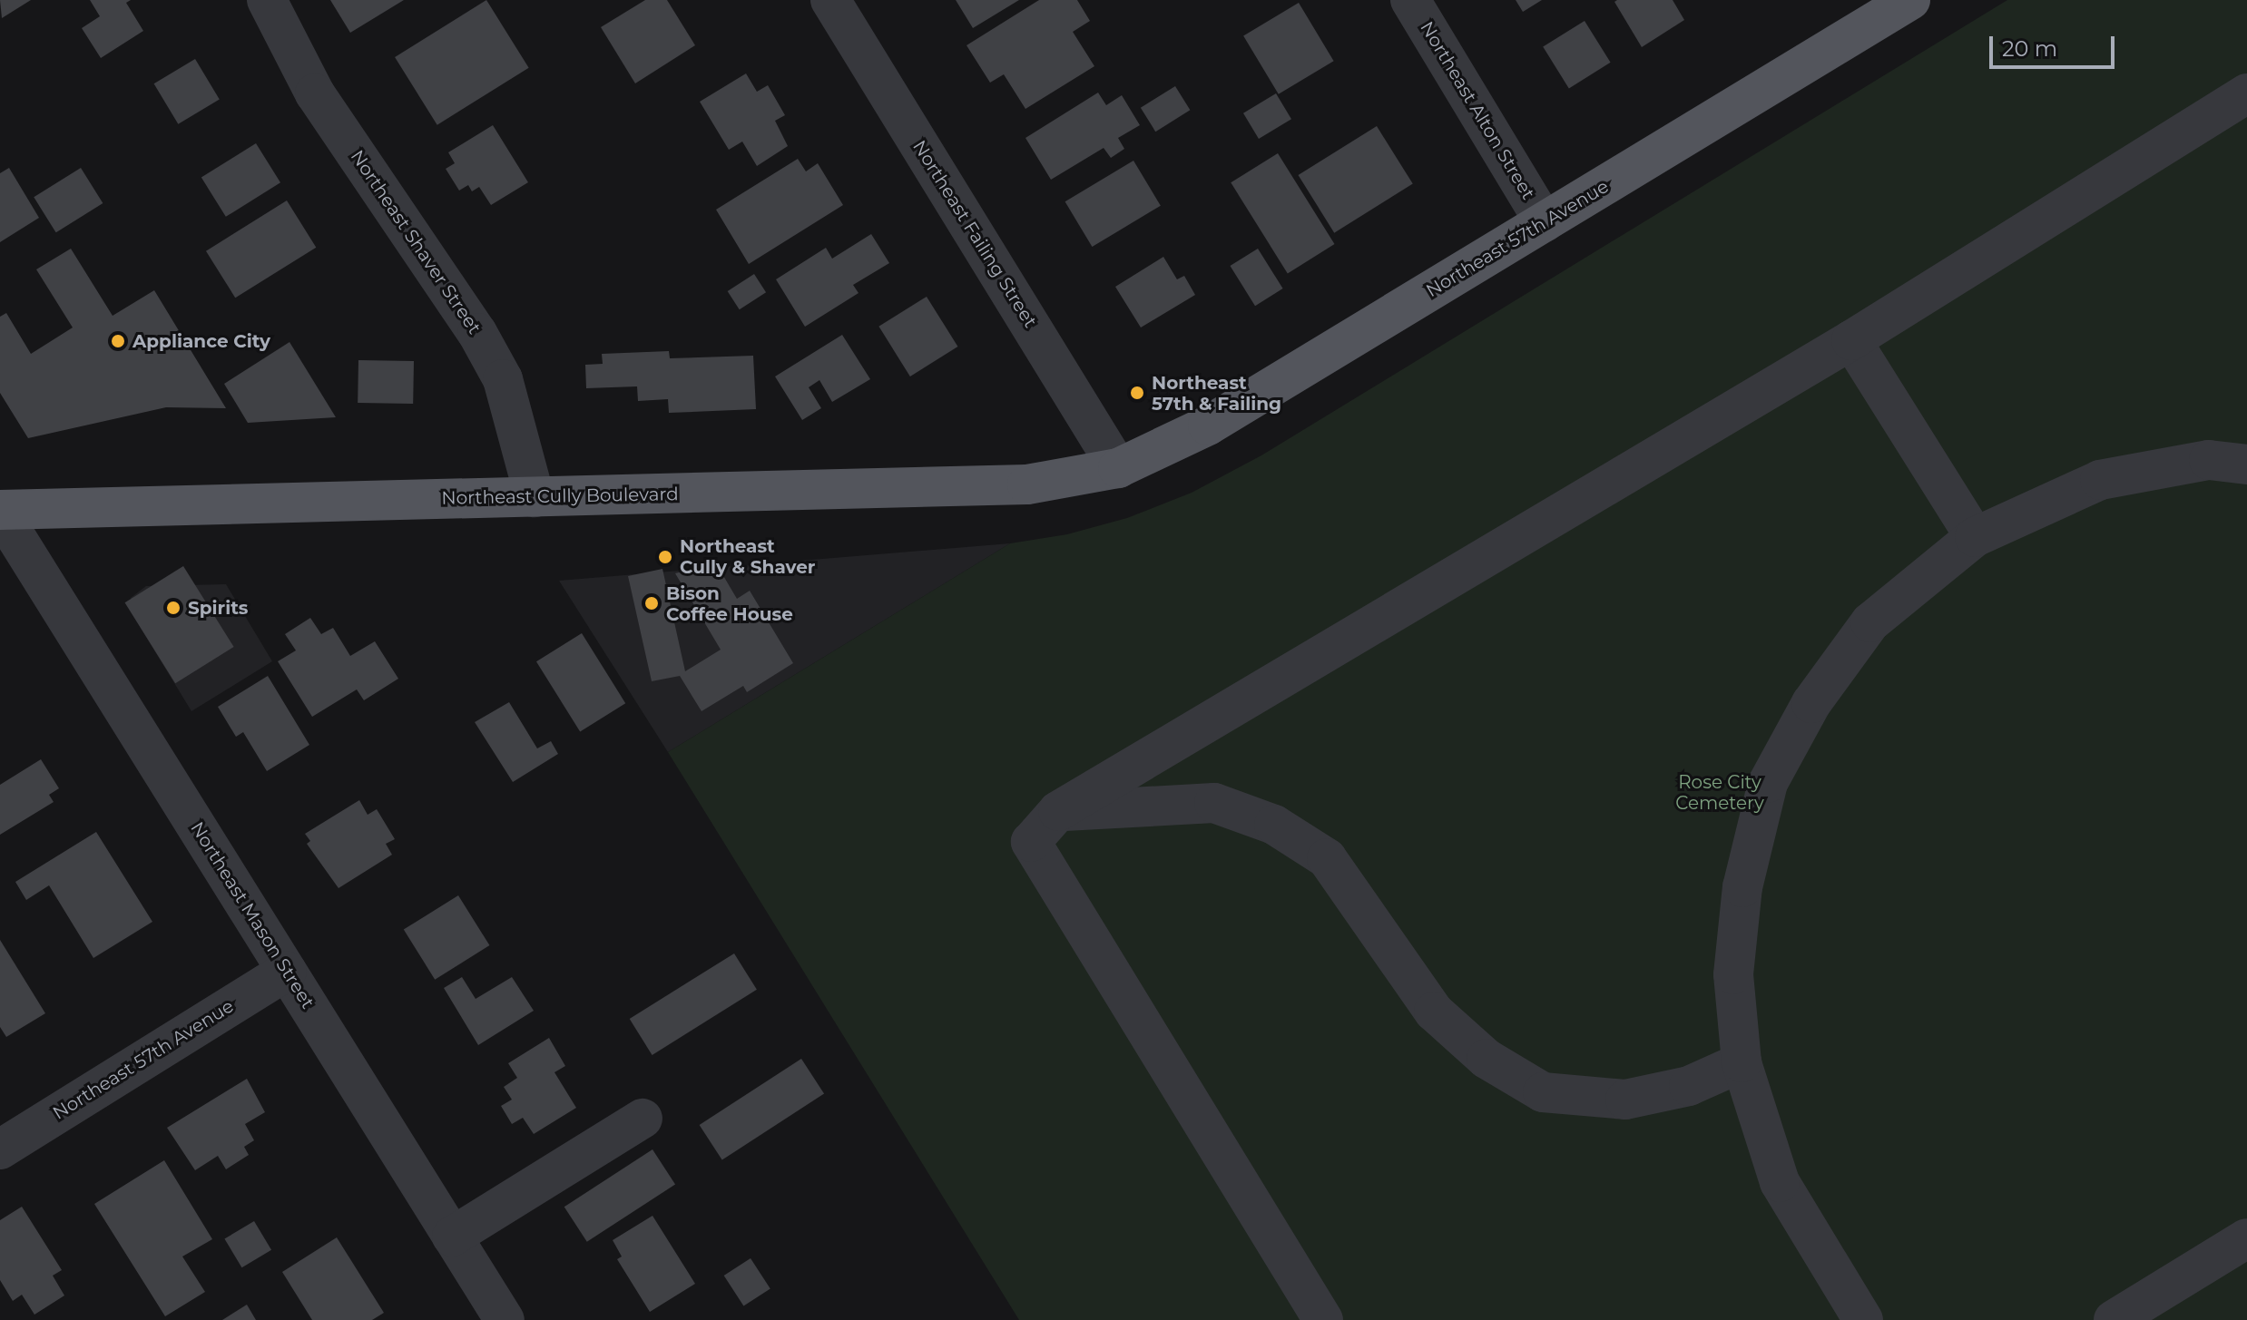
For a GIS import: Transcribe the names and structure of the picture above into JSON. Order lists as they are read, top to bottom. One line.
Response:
{"streets":{"main road":["Northeast 57th Avenue","Northeast Cully Boulevard"],"street":["Northeast Alton Street","Northeast Failing Street","Northeast Shaver Street","Northeast Mason Street"]},"crossings":[["Northeast Alton Street","Northeast 57th Avenue"],["Northeast Failing Street","Northeast 57th Avenue"],["Northeast Failing Street","Northeast Cully Boulevard"],["Northeast 57th Avenue","Northeast Cully Boulevard"],["Northeast 57th Avenue","Northeast Mason Street"],["Northeast Shaver Street","Northeast Cully Boulevard"],["Northeast Cully Boulevard","Northeast Mason Street"]],"parks":["Rose City Cemetery"],"places":["Appliance City","Northeast 57th & Failing","Northeast Cully & Shaver","Bison Coffee House","Spirits"],"scale_bar":"20 m"}
